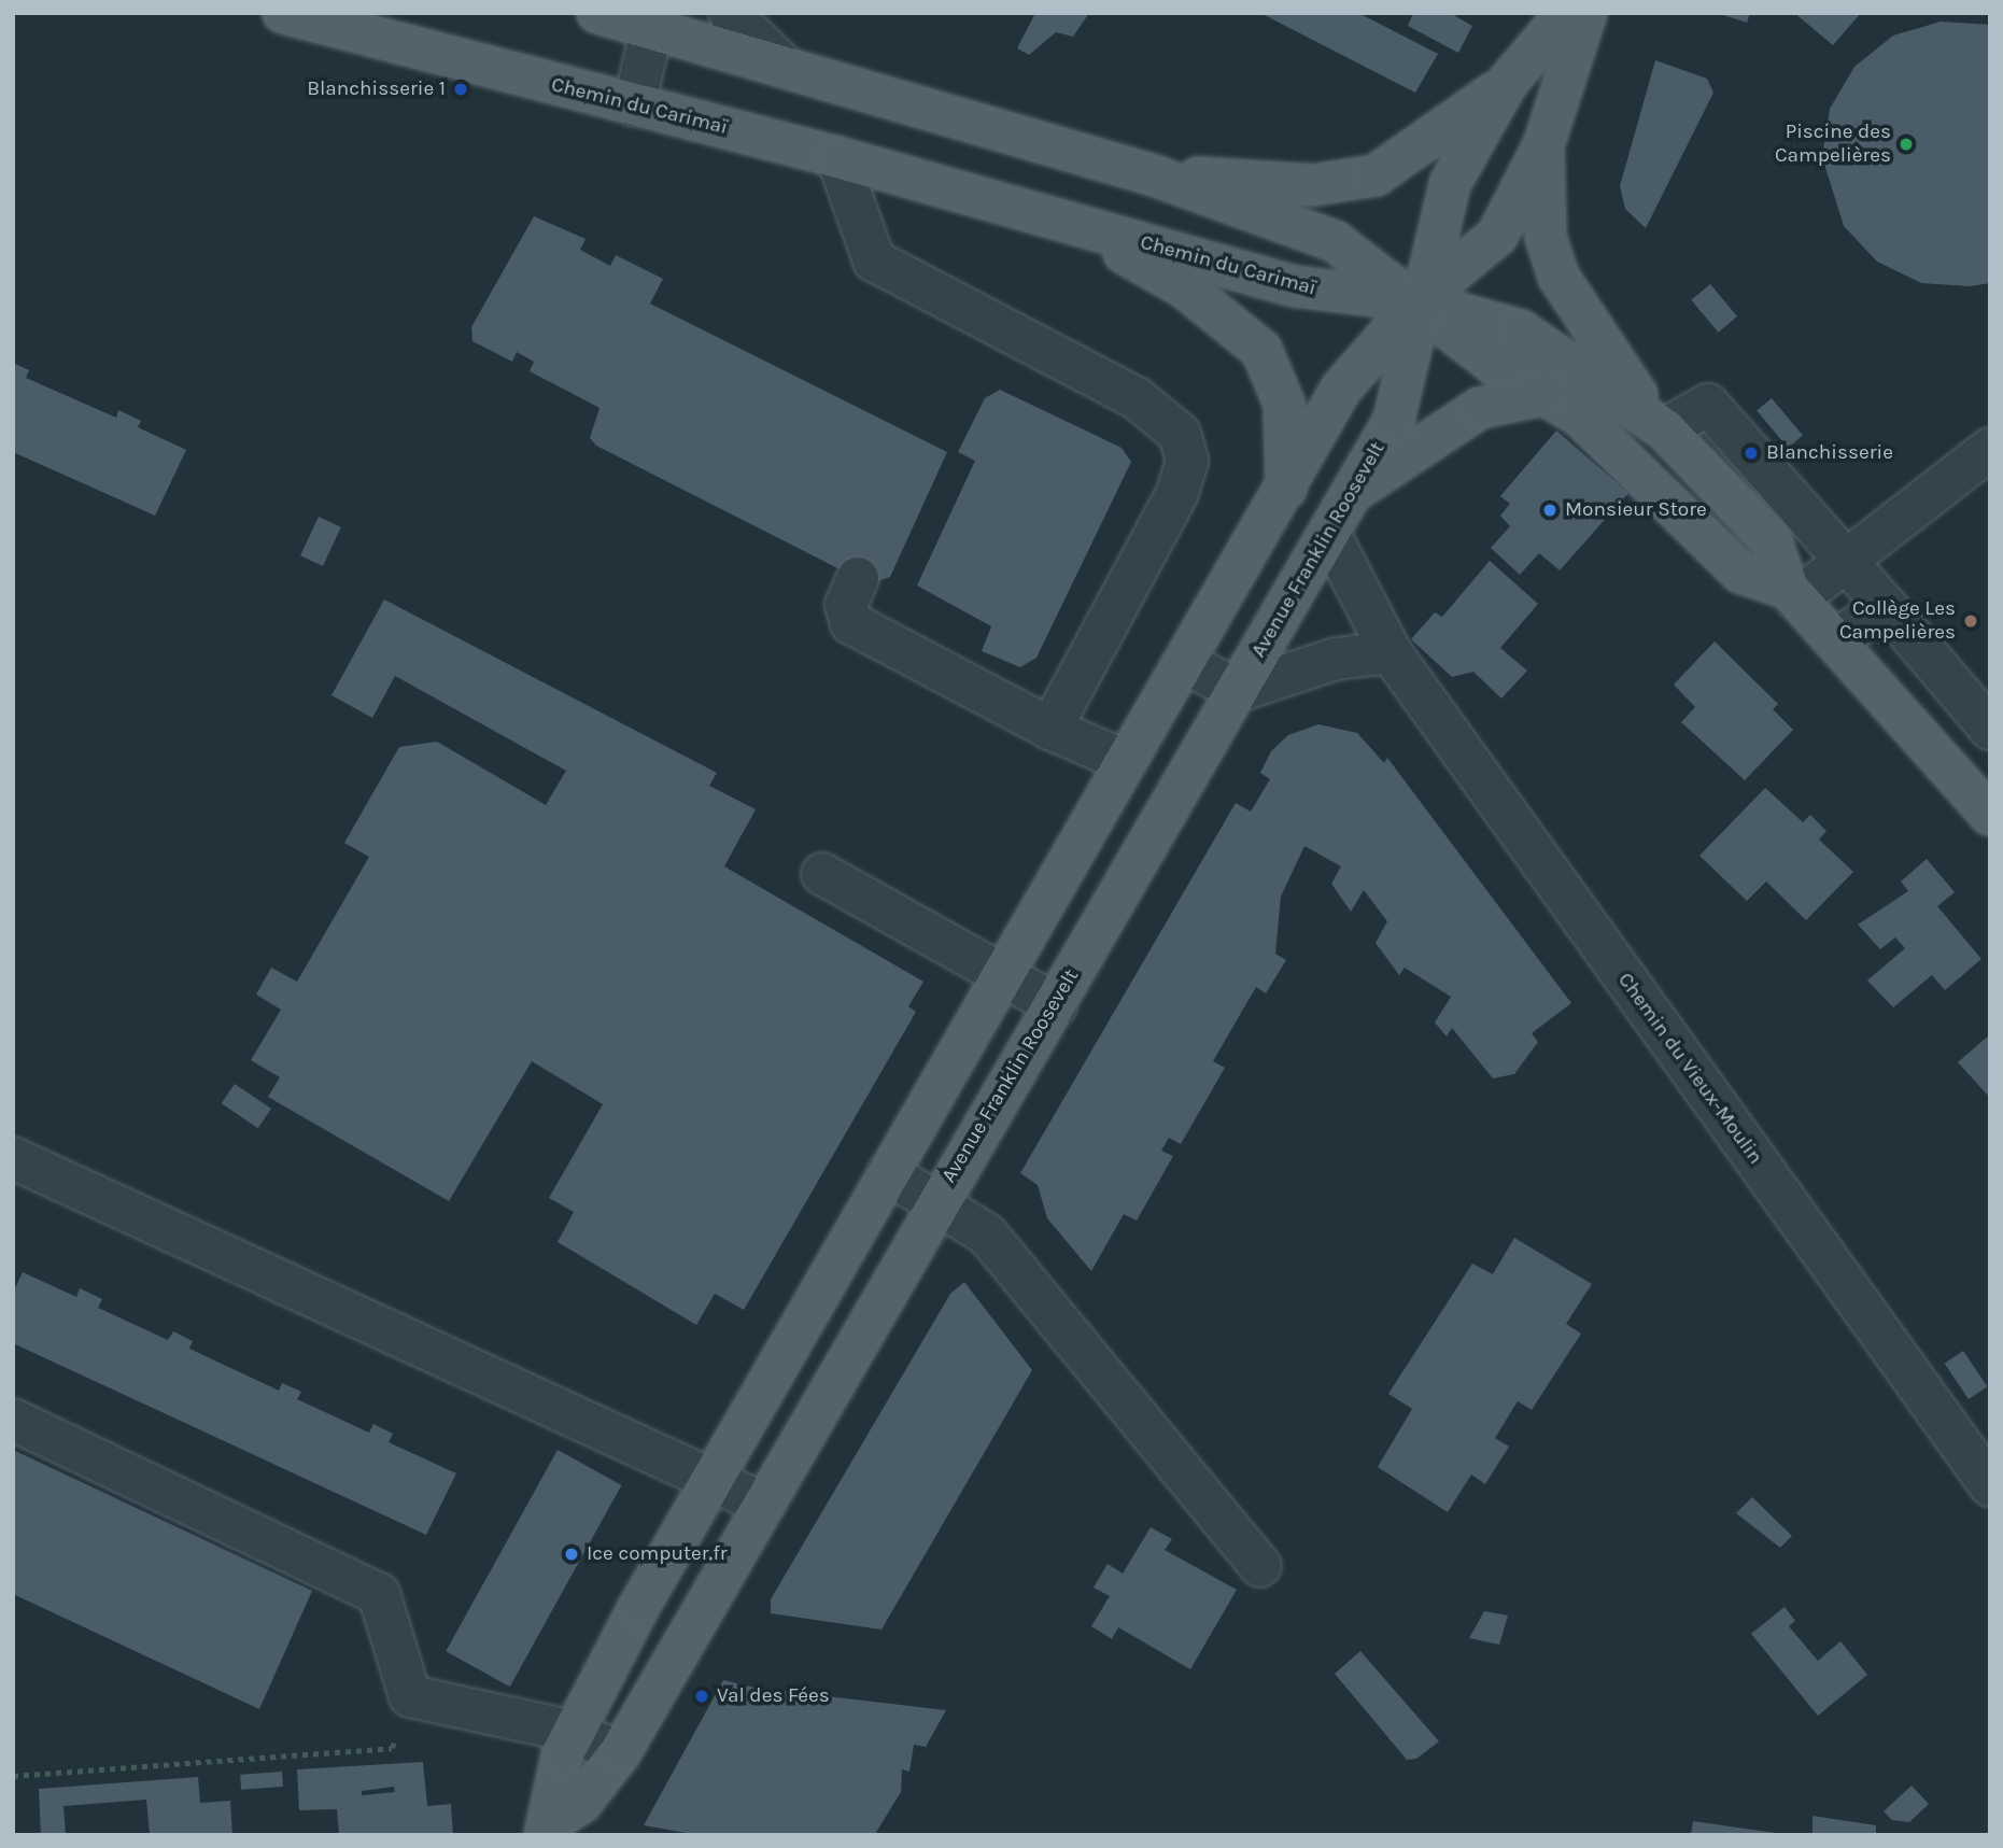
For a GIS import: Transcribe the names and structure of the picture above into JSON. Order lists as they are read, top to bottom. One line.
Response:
{"streets":{"main road":["Chemin du Carimaï","Avenue Franklin Roosevelt"],"street":["Chemin du Vieux-Moulin"]},"crossings":[["Chemin du Carimaï","Avenue Franklin Roosevelt"],["Avenue Franklin Roosevelt","Chemin du Vieux-Moulin"]],"places":["Blanchisserie 1","Piscine des Campelières","Blanchisserie","Monsieur Store","Collège Les Campelières","Ice computer.fr","Val des Fées"]}
